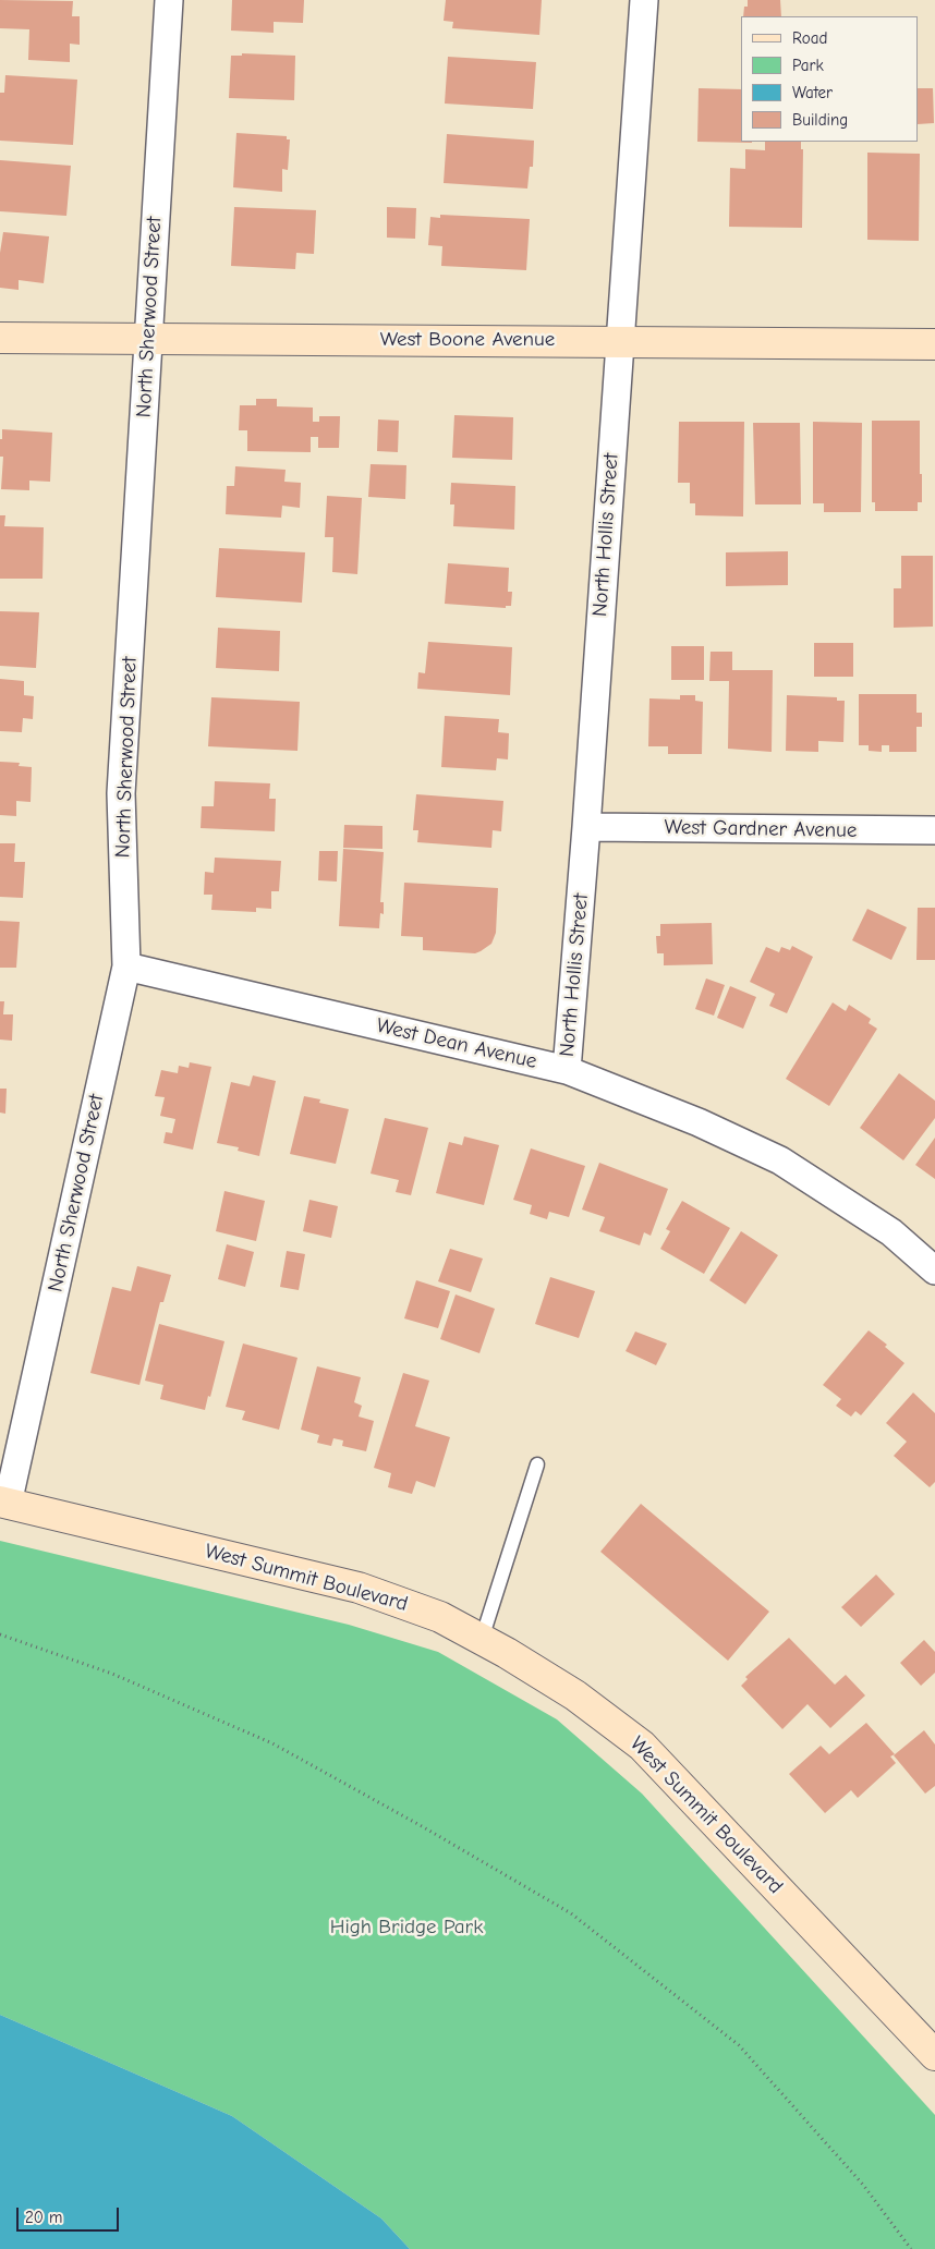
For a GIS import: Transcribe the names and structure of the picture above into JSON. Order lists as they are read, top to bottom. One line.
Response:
{"streets":{"street":["North Sherwood Street","West Boone Avenue","North Hollis Street","West Gardner Avenue","West Dean Avenue","West Summit Boulevard"]},"crossings":[["North Sherwood Street","West Boone Avenue"],["North Sherwood Street","West Dean Avenue"],["North Sherwood Street","West Summit Boulevard"],["West Boone Avenue","North Hollis Street"],["North Hollis Street","West Gardner Avenue"],["North Hollis Street","West Dean Avenue"]],"parks":["High Bridge Park"],"legend":["Road","Park","Water","Building"],"scale_bar":"20 m"}
